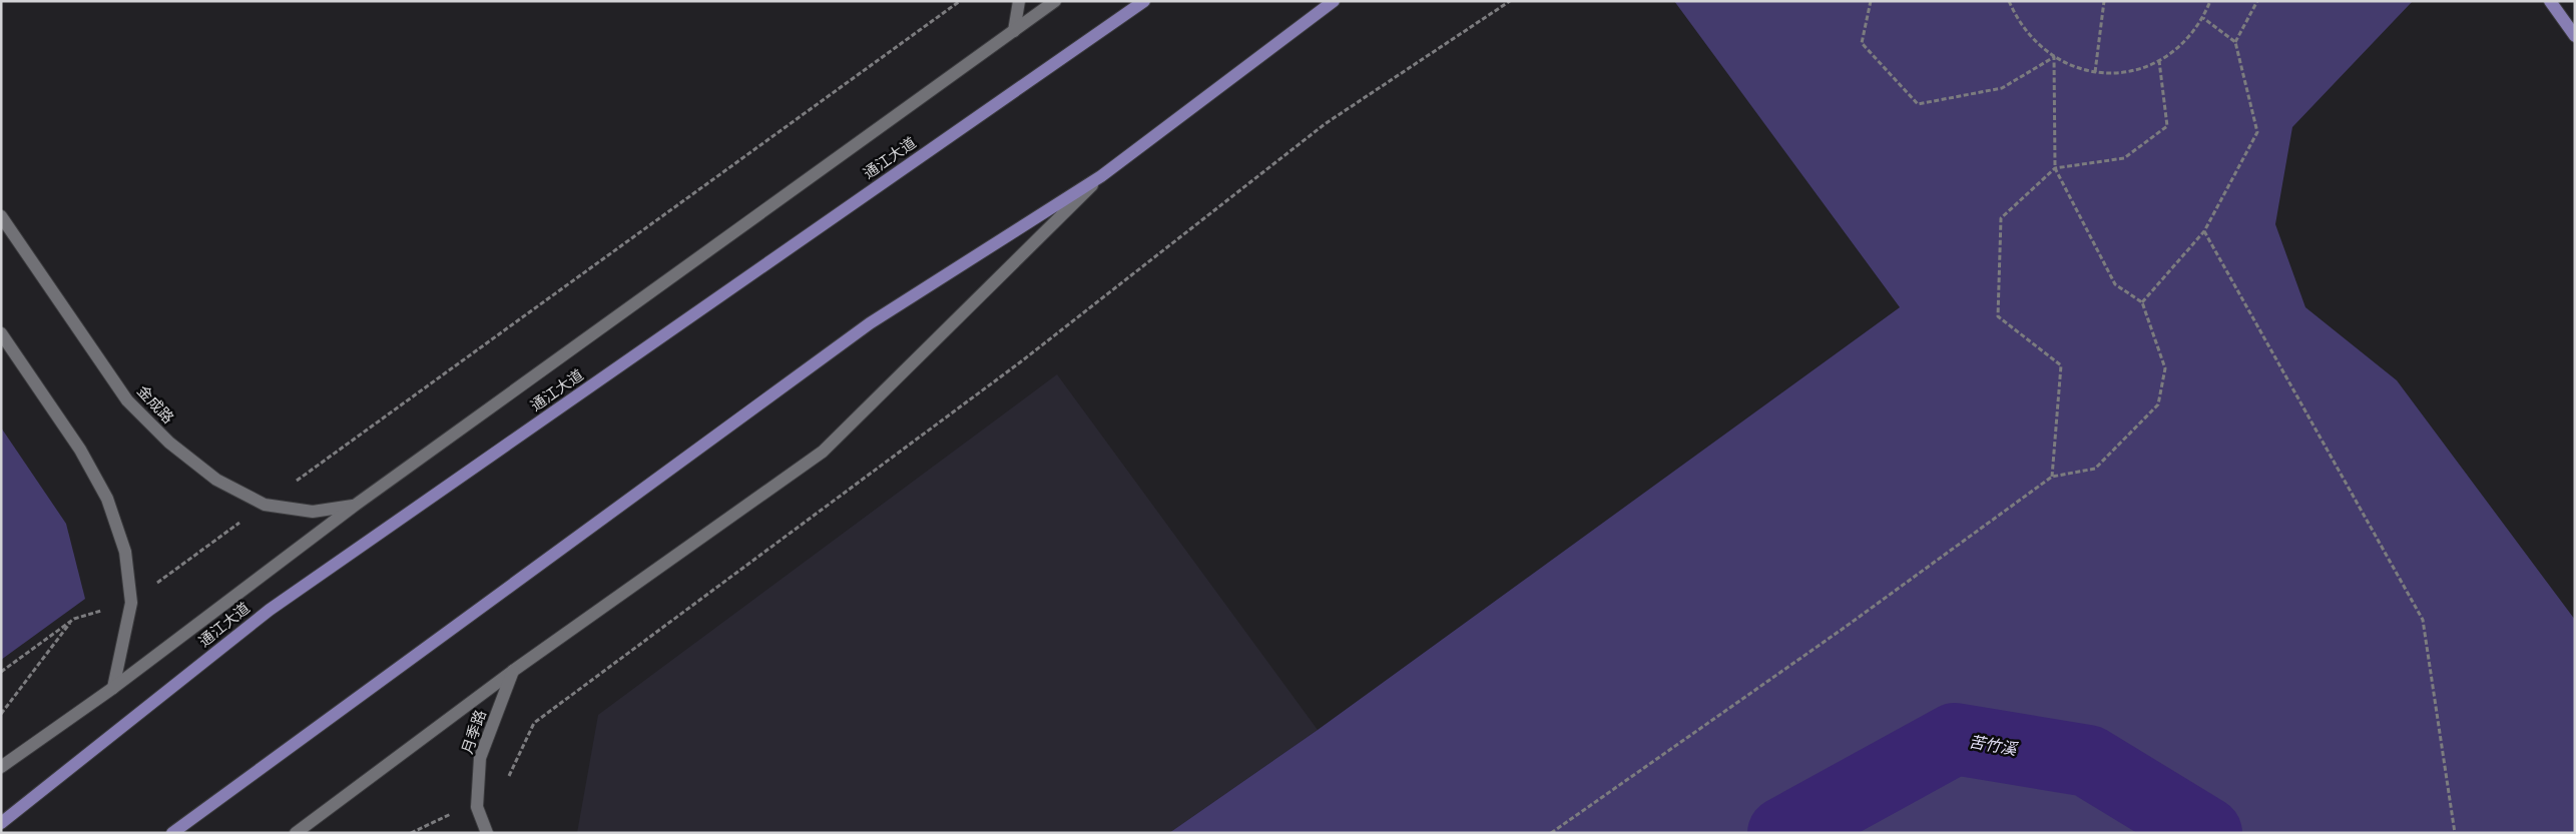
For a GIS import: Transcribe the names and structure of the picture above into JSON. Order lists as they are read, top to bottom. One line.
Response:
{"streets":{"main road":["通江大道"],"street":["金成路","月季路"]},"crossings":[["通江大道","金成路"]],"water":["苦竹溪"]}
